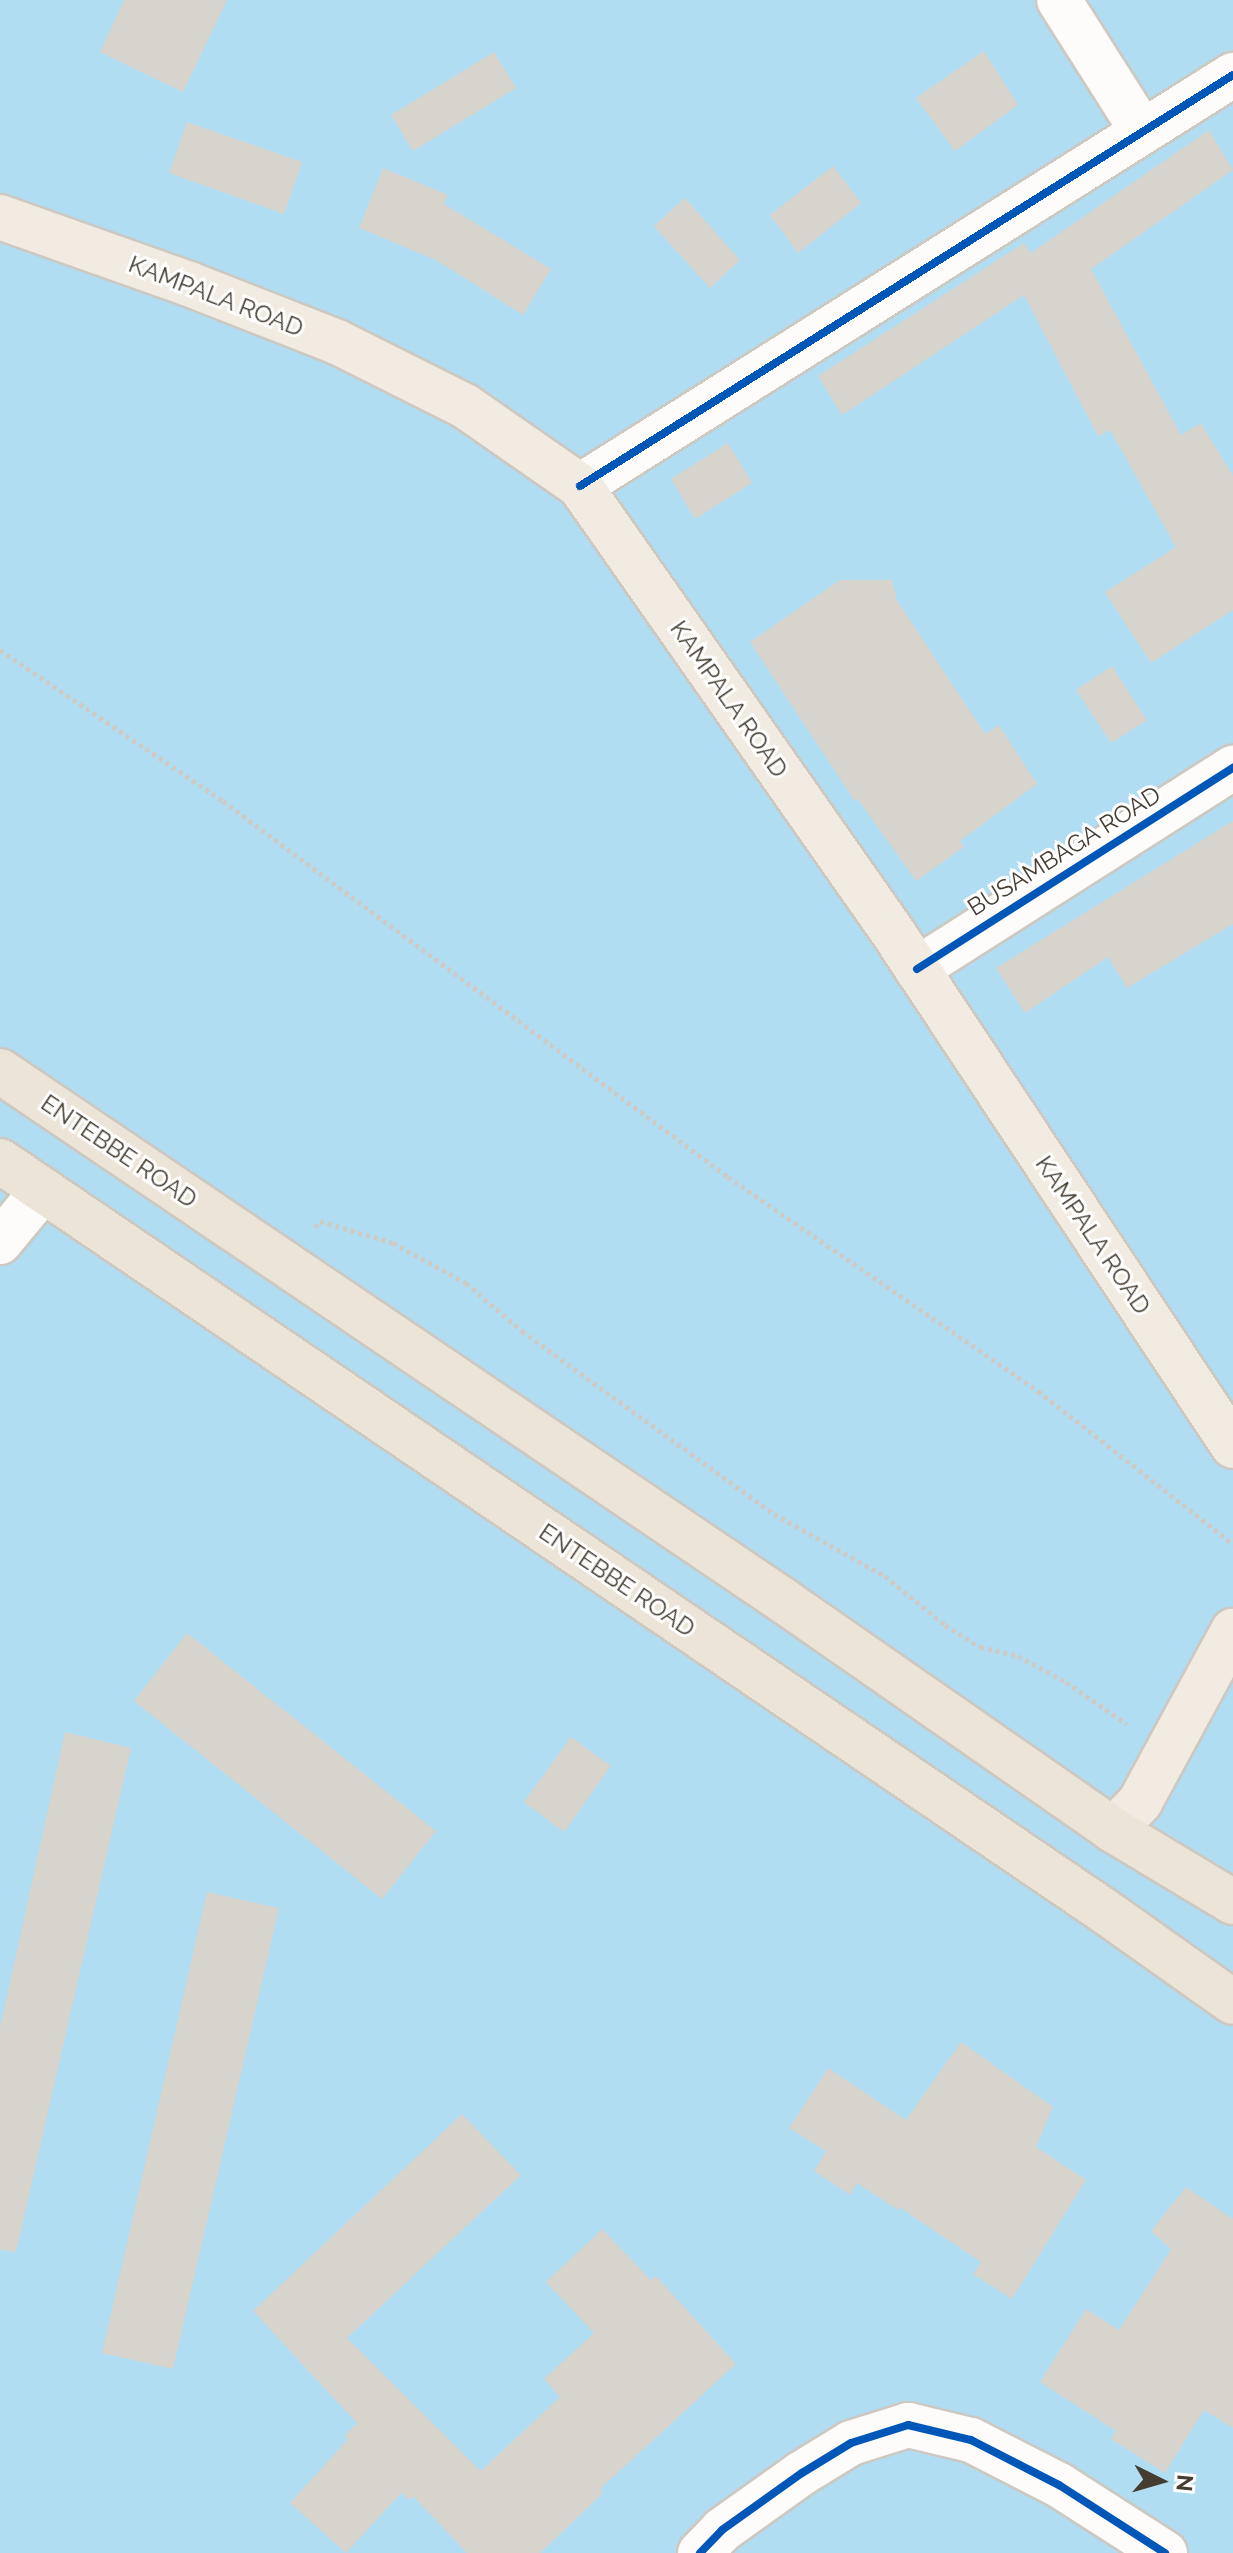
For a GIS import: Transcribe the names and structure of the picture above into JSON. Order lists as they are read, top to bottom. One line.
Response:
{"streets":{"highway":["ENTEBBE ROAD"],"main road":["KAMPALA ROAD"],"street":["BUSAMBAGA ROAD"]},"crossings":[["KAMPALA ROAD","BUSAMBAGA ROAD"]],"north":"right"}
